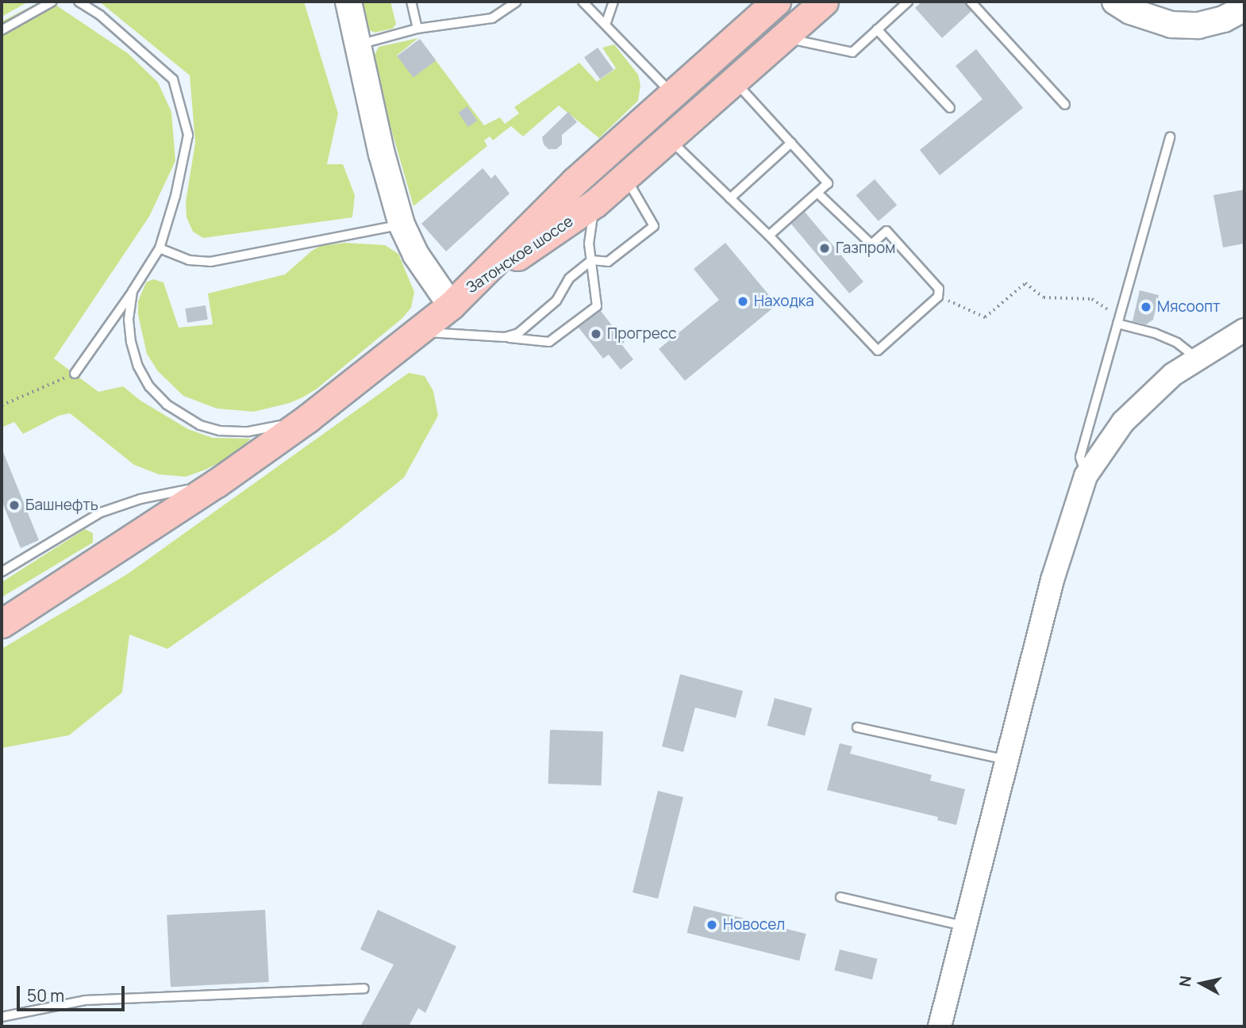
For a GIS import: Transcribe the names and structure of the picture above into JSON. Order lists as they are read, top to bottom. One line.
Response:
{"streets":{"main road":["Затонское шоссе"]},"places":["Газпром","Находка","Мясоопт","Прогресс","Башнефть","Новосел"],"scale_bar":"50 m","north":"left"}
